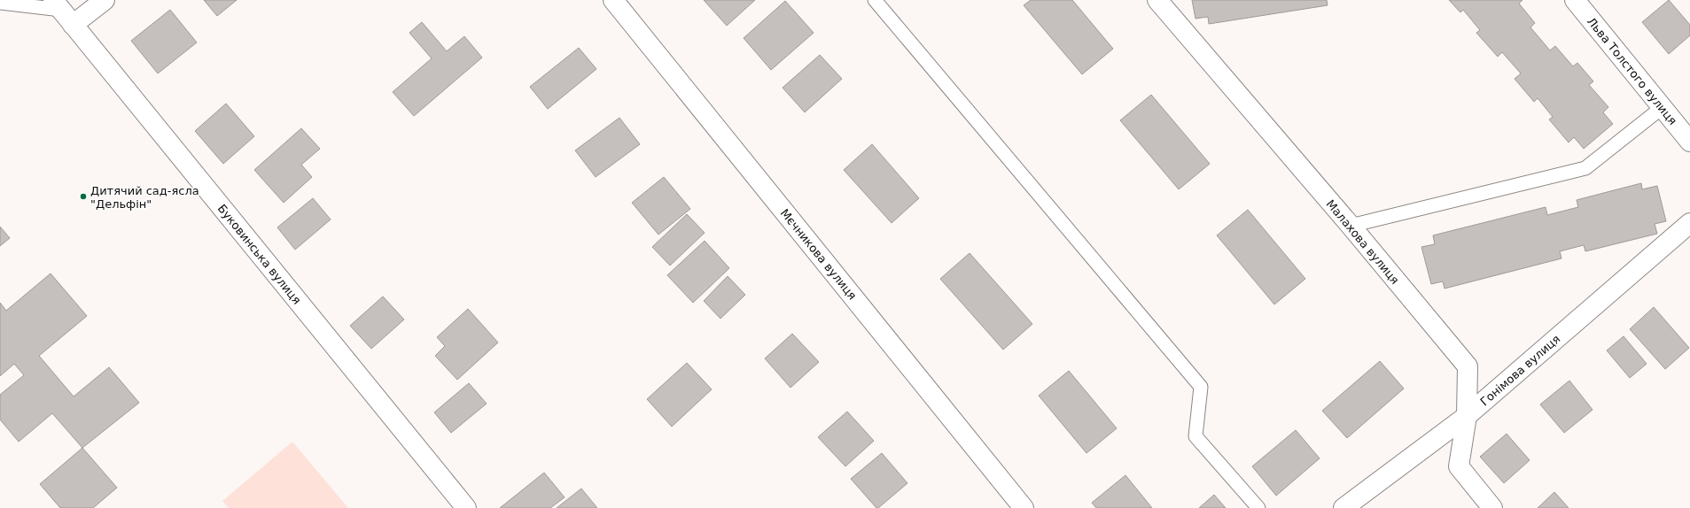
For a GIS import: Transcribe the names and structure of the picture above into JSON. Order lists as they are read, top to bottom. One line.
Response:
{"streets":{"street":["Льва Толстого вулиця","Малахова вулиця","Буковинська вулиця","Мєчникова вулиця","Гонімова вулиця"]},"crossings":[["Малахова вулиця","Гонімова вулиця"]],"places":["Дитячий сад-ясла \"Дельфін\""]}
